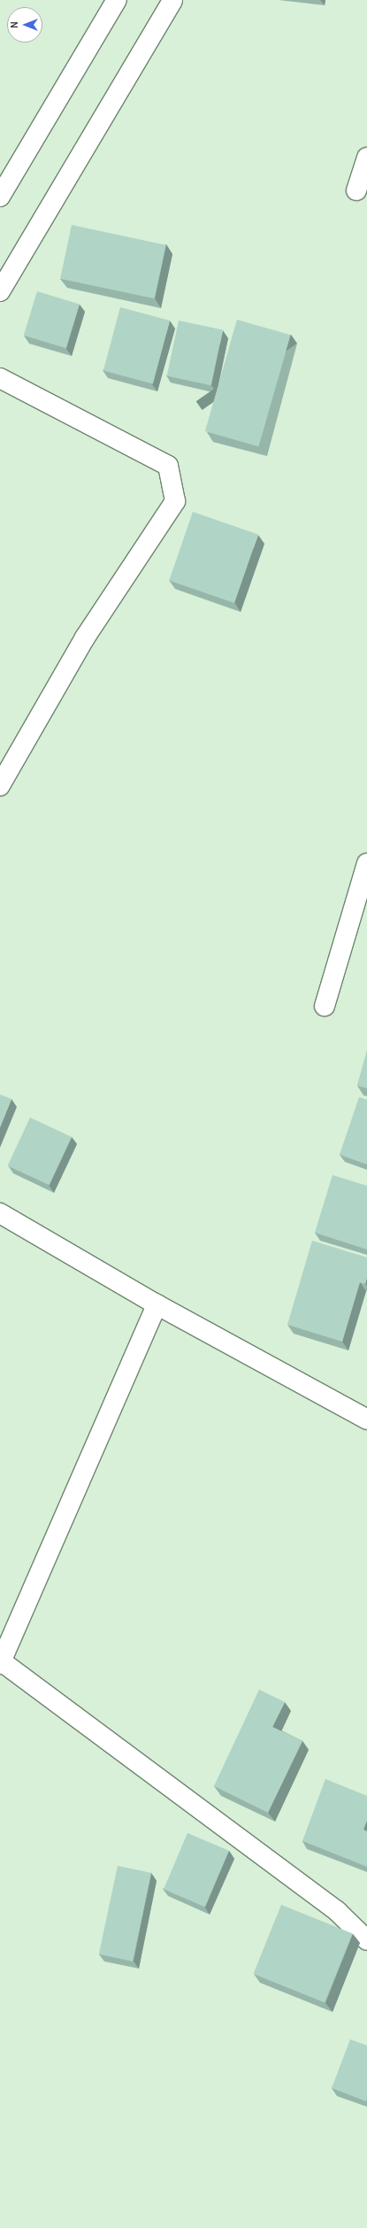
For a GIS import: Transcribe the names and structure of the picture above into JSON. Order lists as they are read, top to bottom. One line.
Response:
{"north":"left"}
